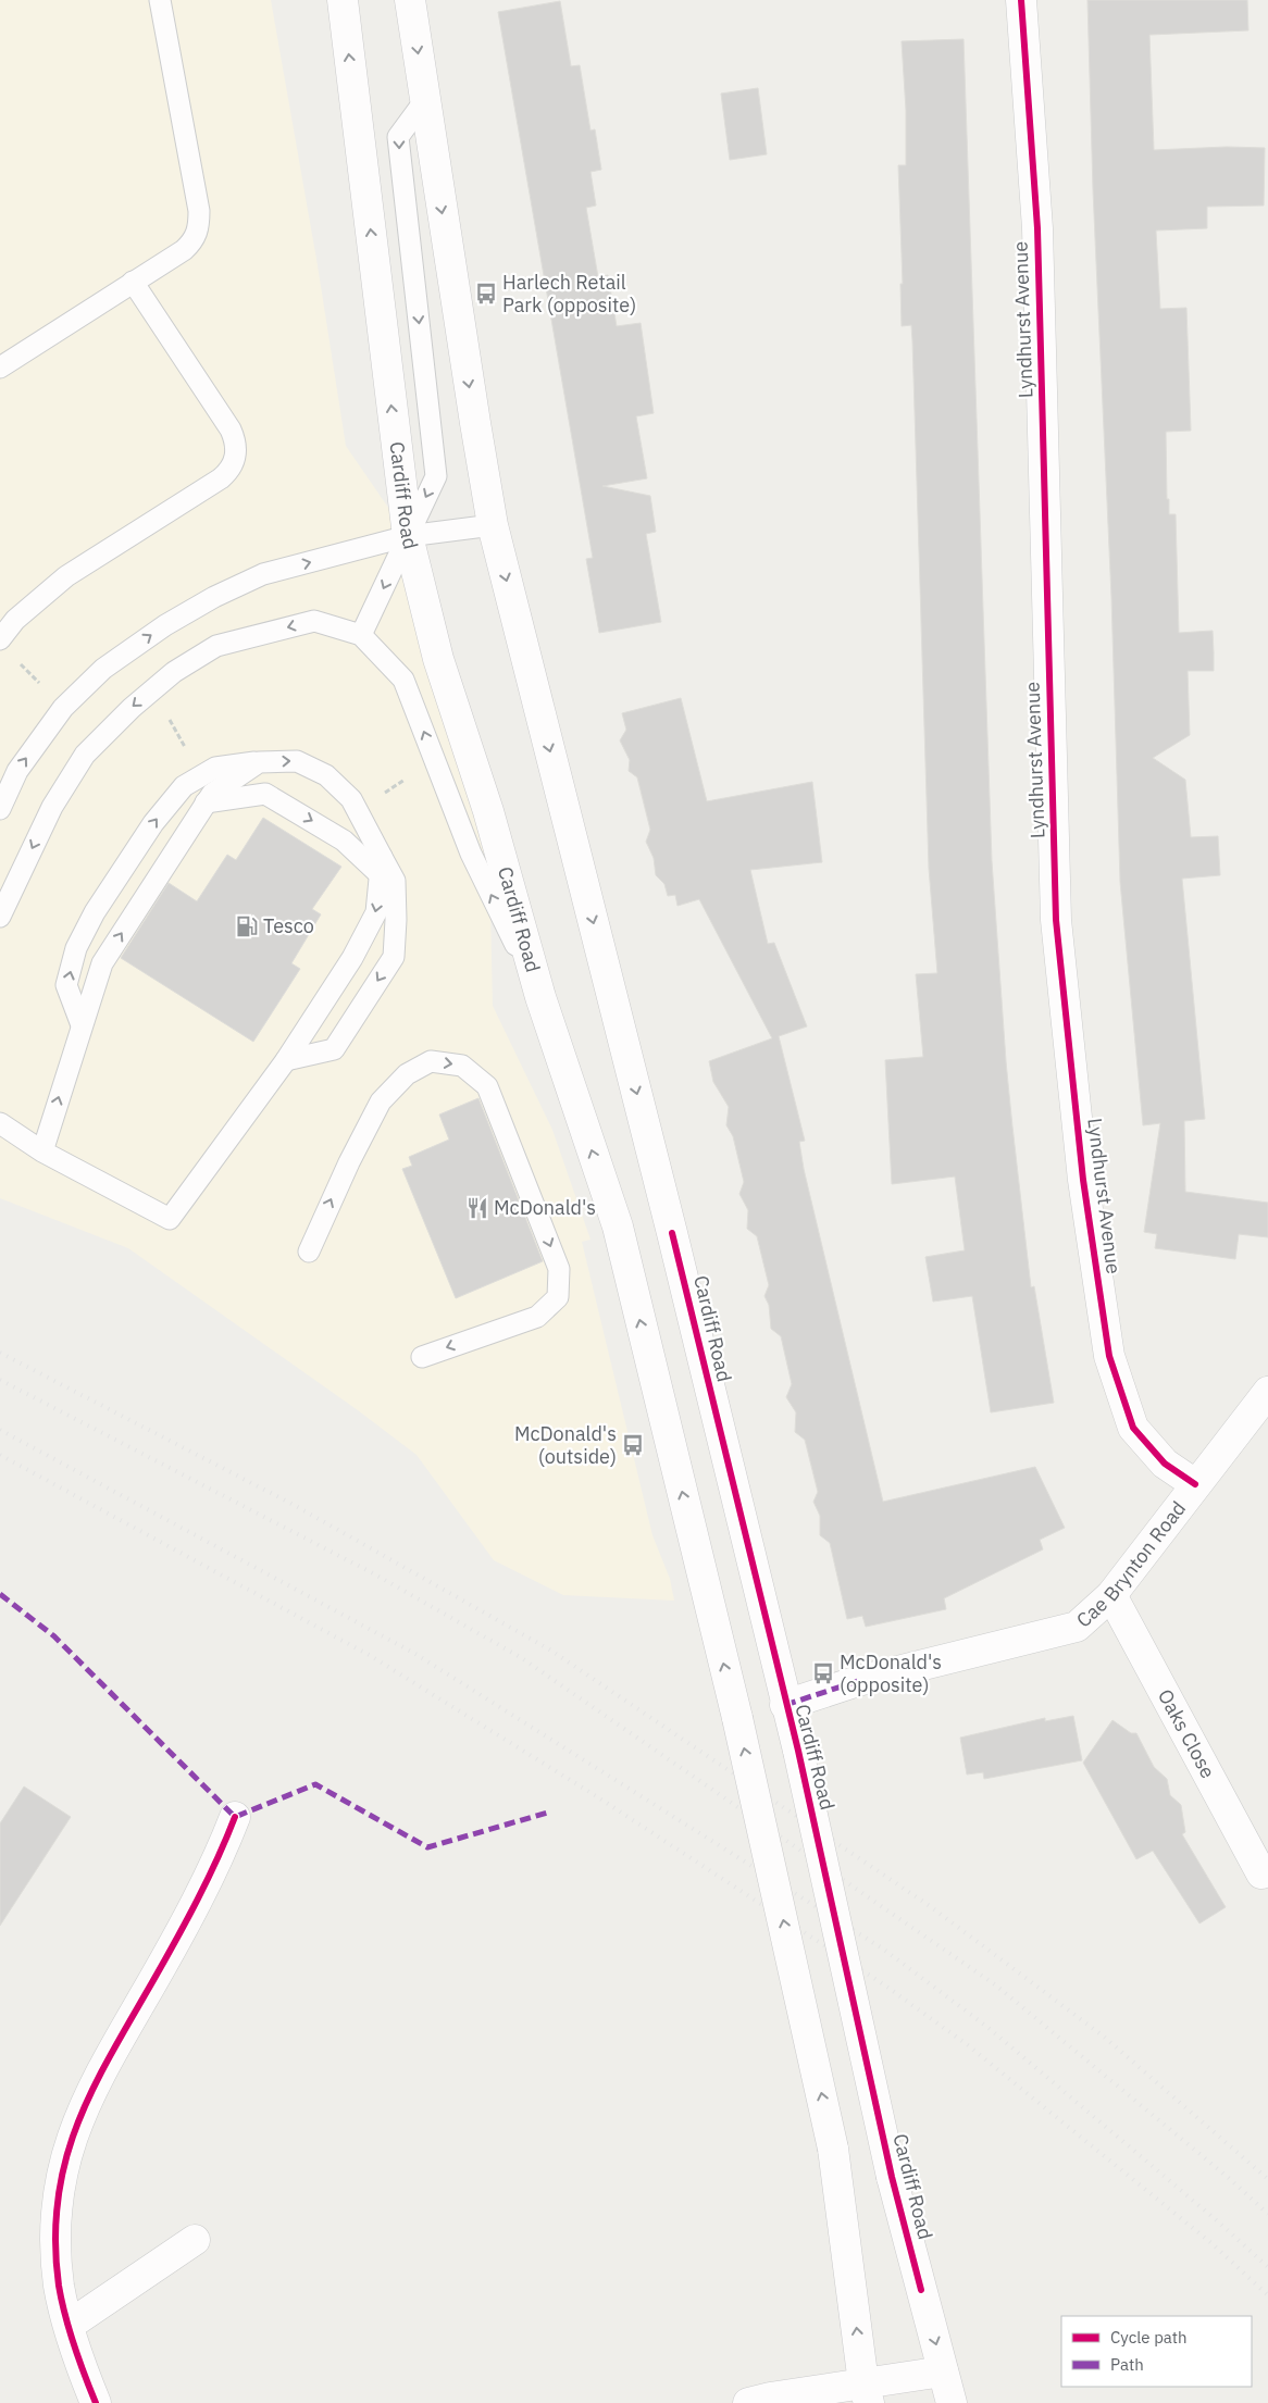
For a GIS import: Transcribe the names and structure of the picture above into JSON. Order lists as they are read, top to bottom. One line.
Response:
{"streets":{"main road":["Lyndhurst Avenue","Cardiff Road","Cae Brynton Road","Oaks Close"]},"crossings":[["Lyndhurst Avenue","Cae Brynton Road"],["Cardiff Road","Cae Brynton Road"],["Cae Brynton Road","Oaks Close"]],"places":{"bus stop":["Harlech Retail Park (opposite)","McDonald's (outside)","McDonald's (opposite)"],"fuel station":["Tesco"],"restaurant":["McDonald's"]},"legend":["Cycle path","Path"]}
